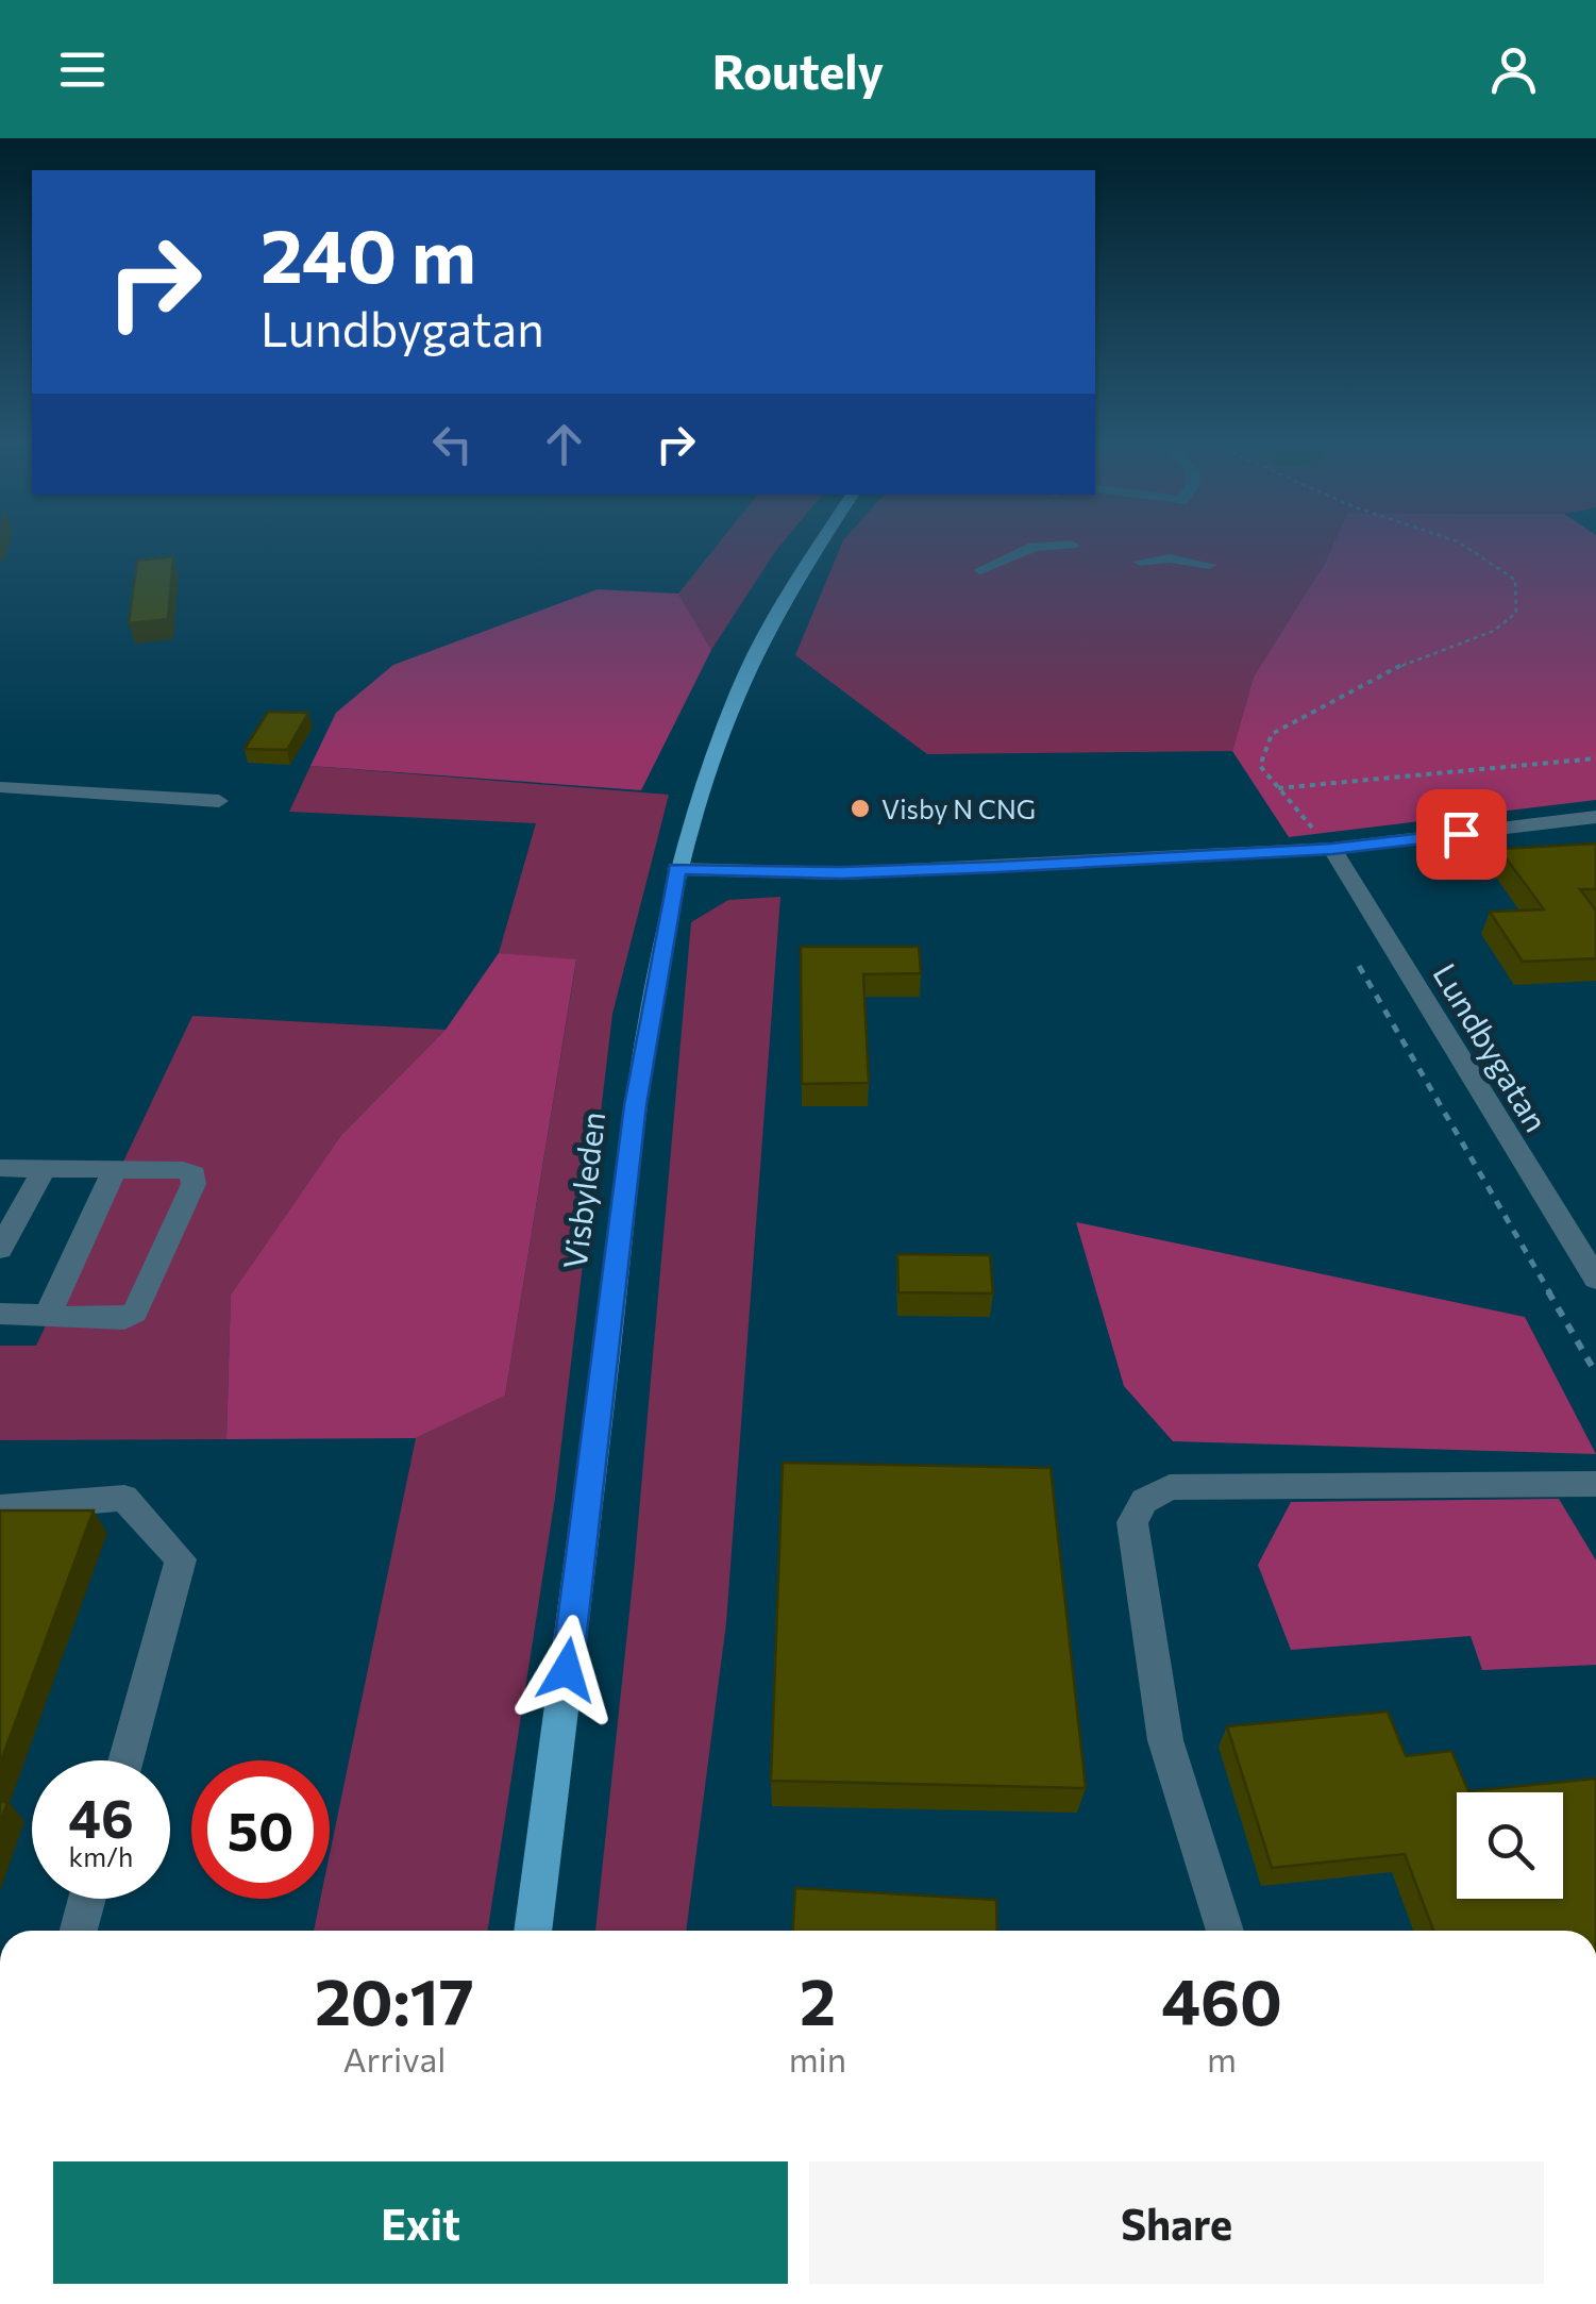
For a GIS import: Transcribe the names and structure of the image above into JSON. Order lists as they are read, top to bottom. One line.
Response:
{"streets":{"main road":["Visbyleden"],"street":["Lundbygatan"]},"places":["Visby N CNG"],"page":{"header":"Routely","turn":["240 m","Lundbygatan"],"speed":"46 km/h","limit":"50","eta":["20:17","Arrival","2","min","460","m"],"buttons":["Exit","Share"]}}
